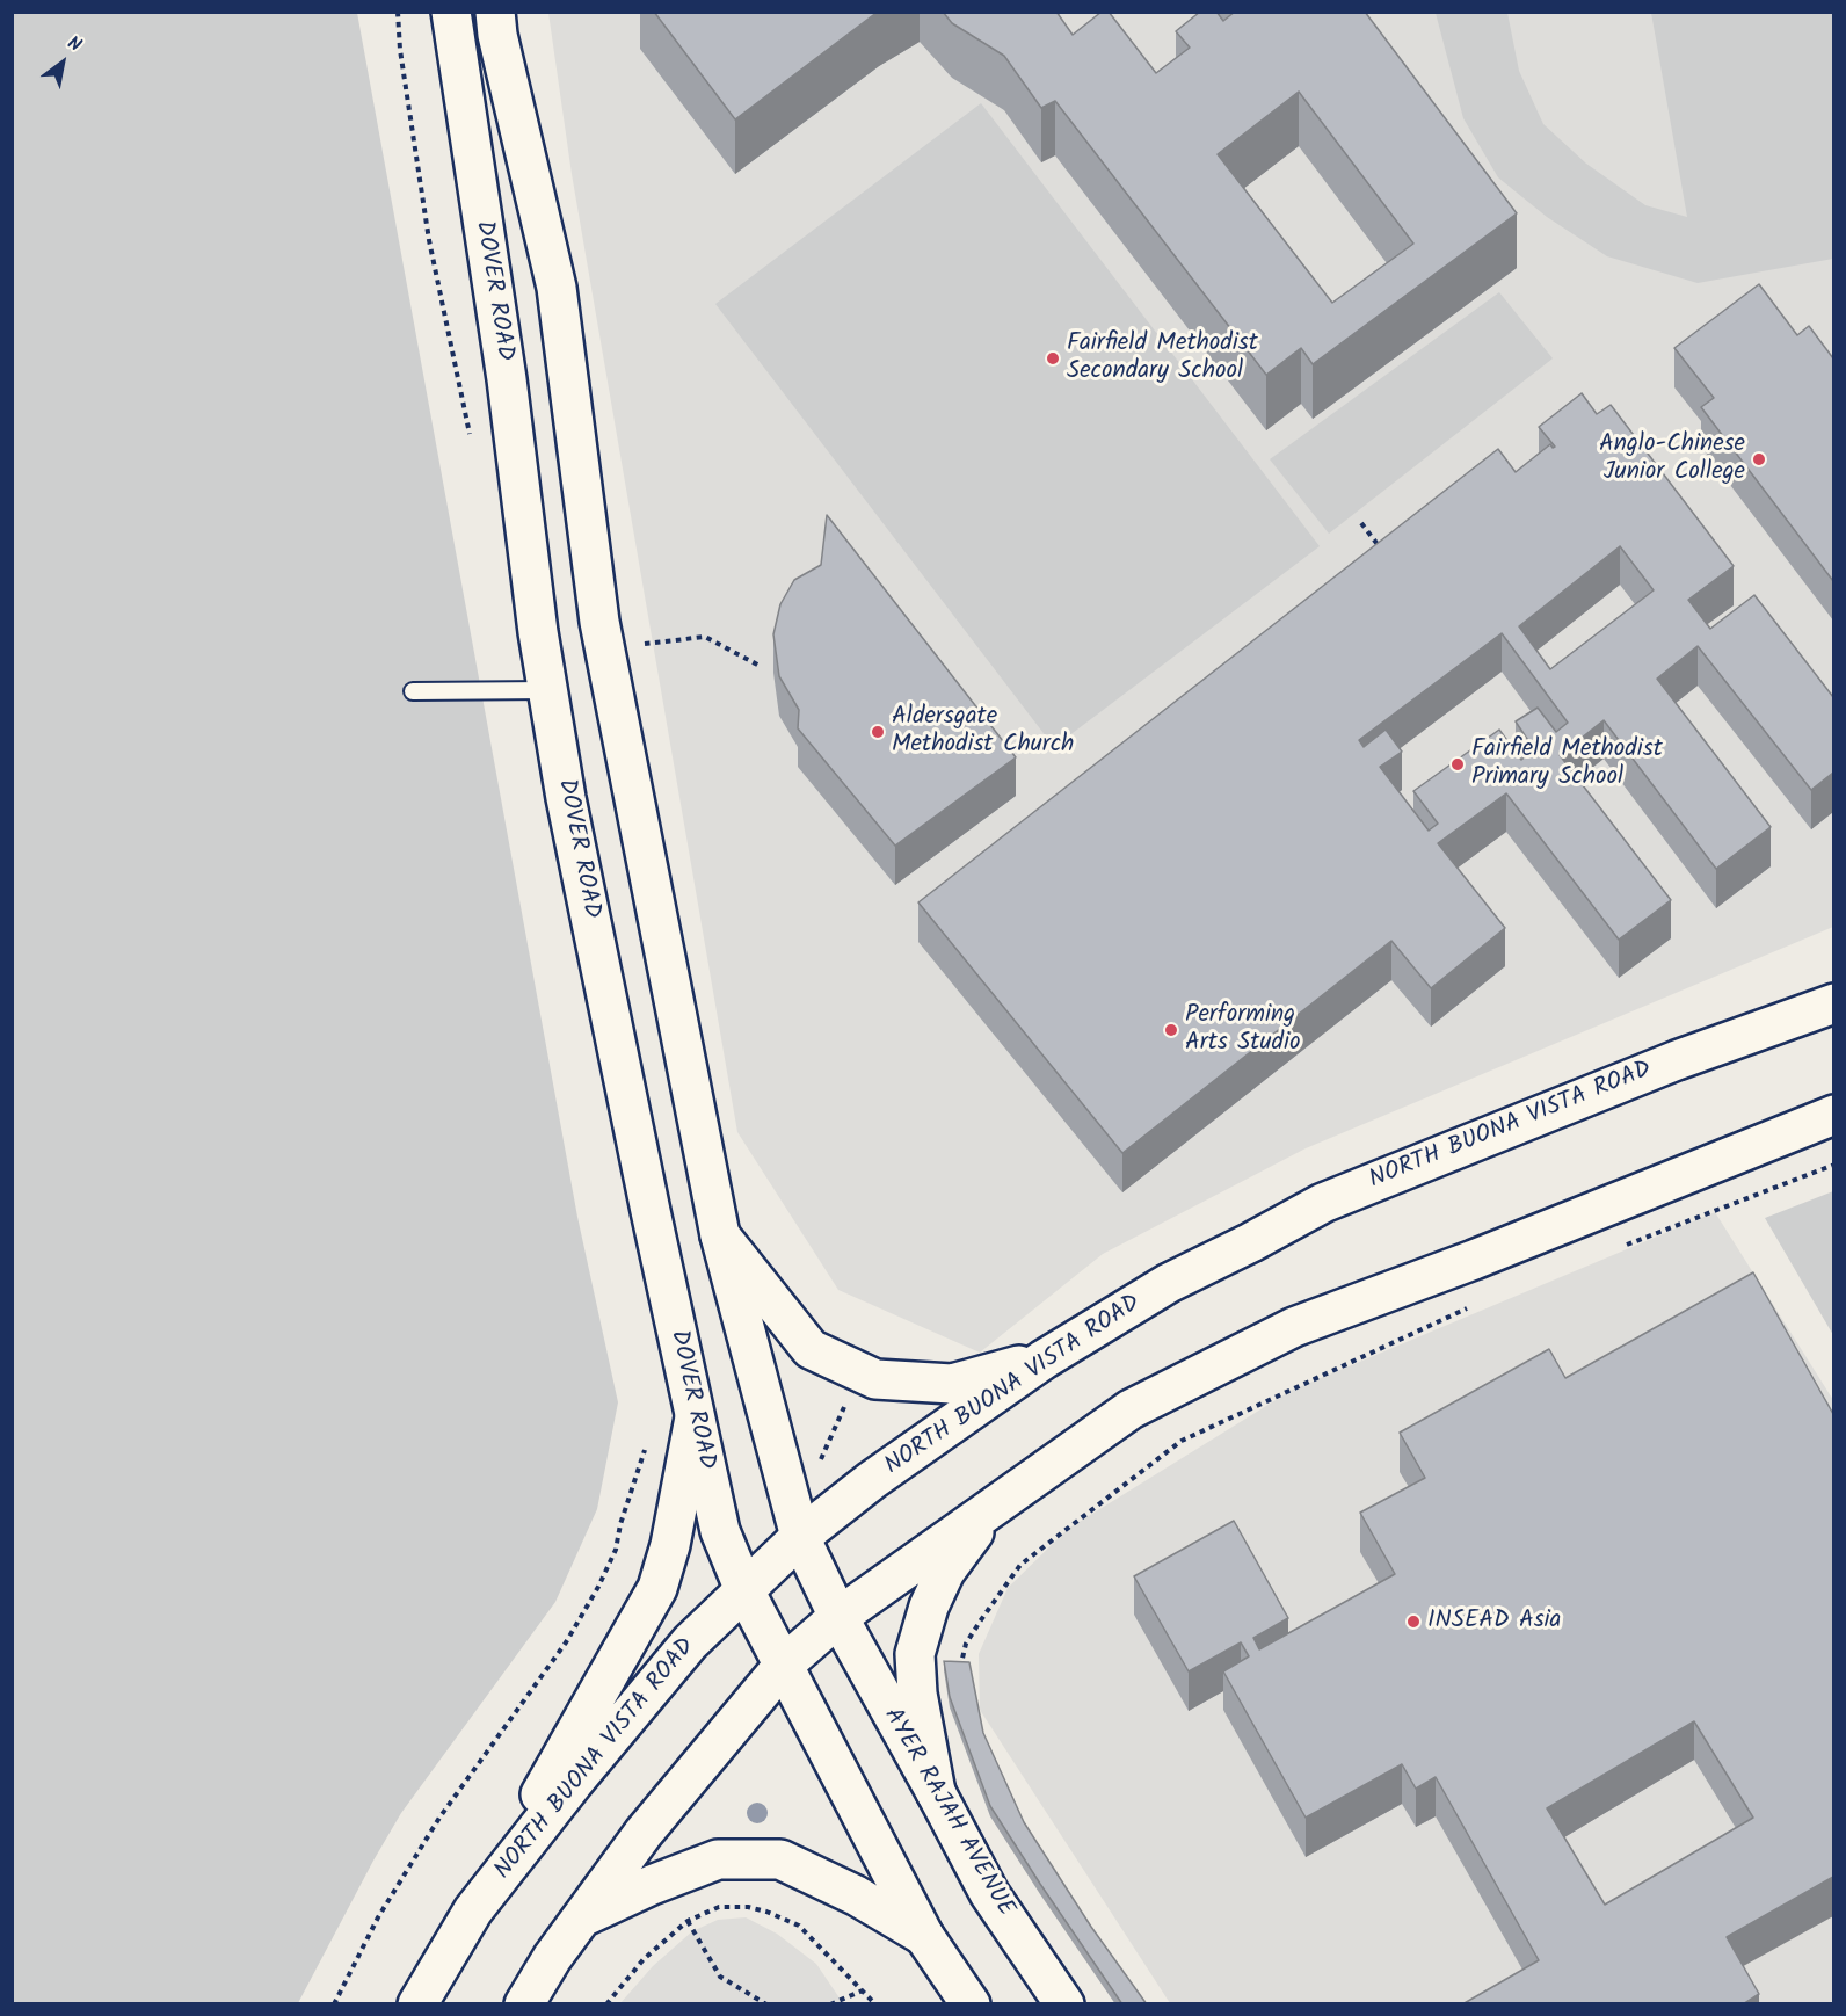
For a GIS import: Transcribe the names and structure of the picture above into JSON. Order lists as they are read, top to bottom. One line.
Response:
{"streets":{"main road":["DOVER ROAD","NORTH BUONA VISTA ROAD","AYER RAJAH AVENUE"]},"crossings":[["DOVER ROAD","NORTH BUONA VISTA ROAD"]],"places":["Fairfield Methodist Secondary School","Anglo-Chinese Junior College","Aldersgate Methodist Church","Fairfield Methodist Primary School","Performing Arts Studio","INSEAD Asia"],"north":"top right"}
